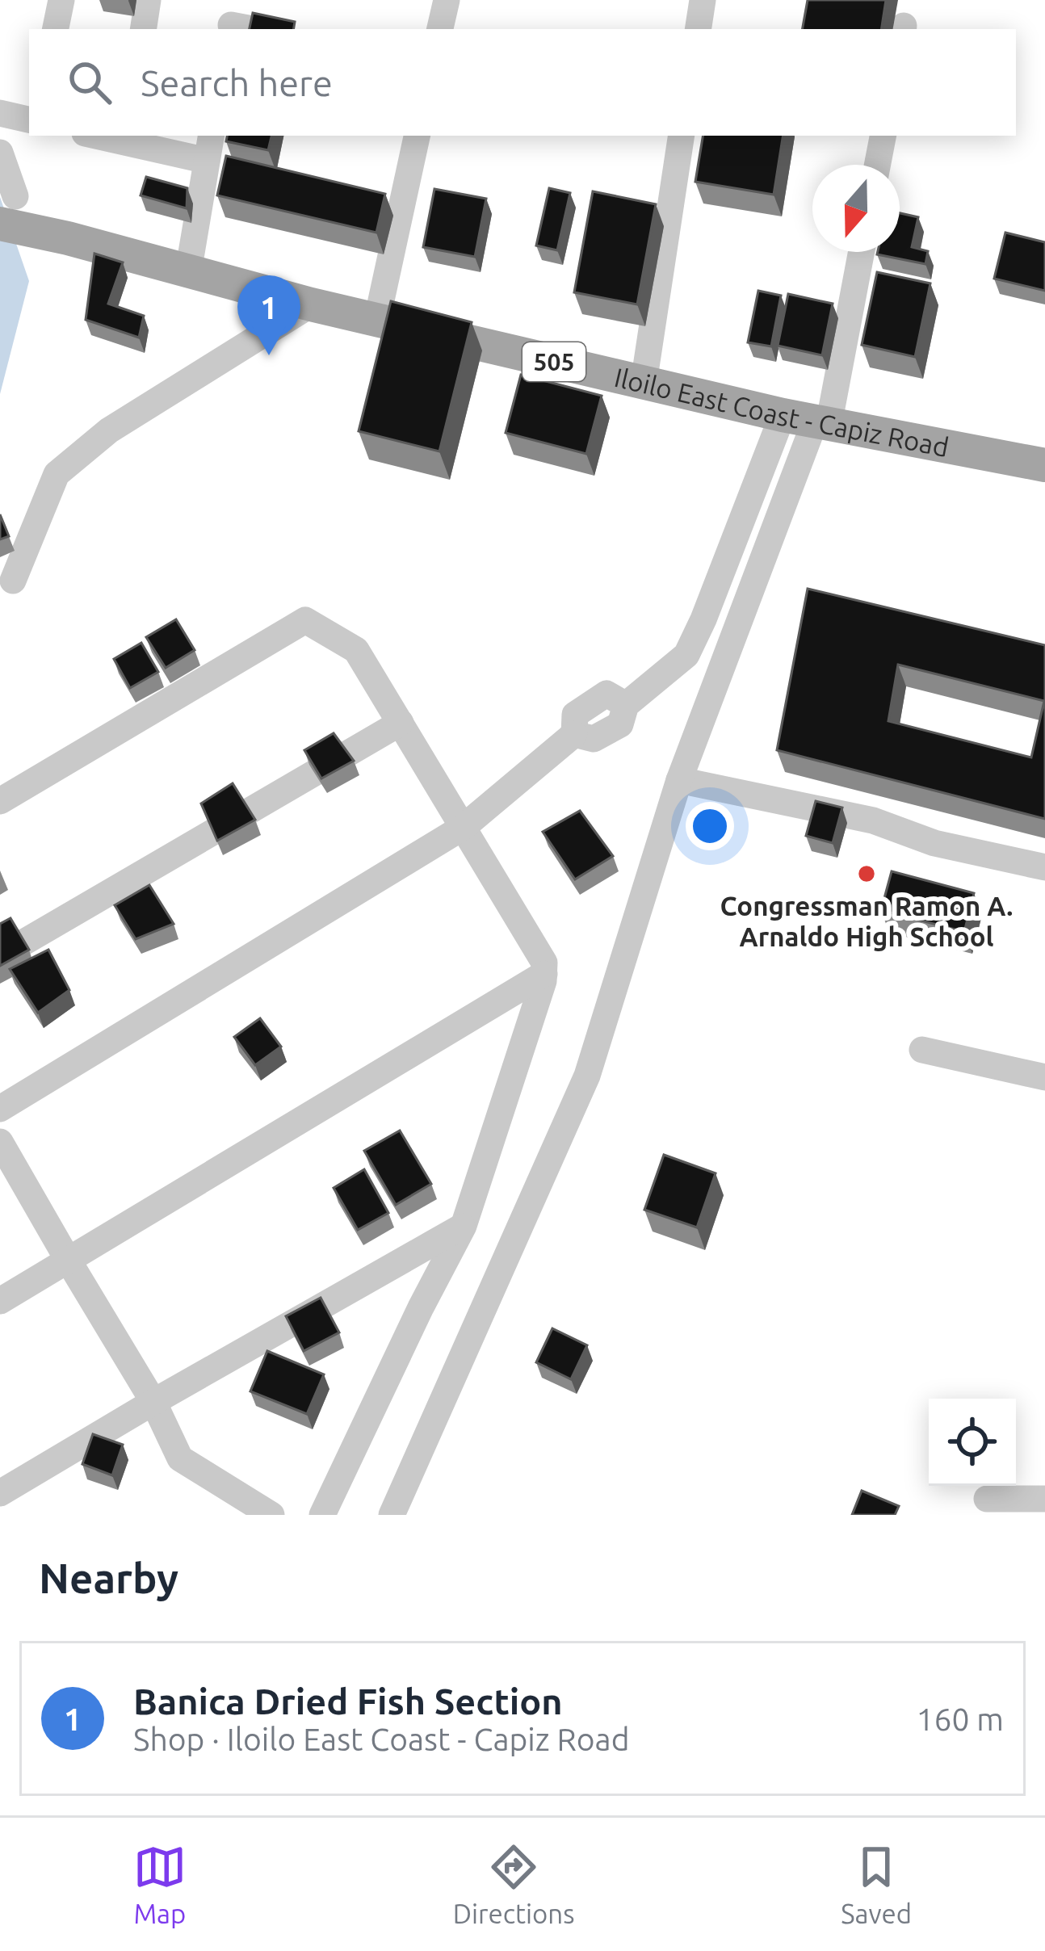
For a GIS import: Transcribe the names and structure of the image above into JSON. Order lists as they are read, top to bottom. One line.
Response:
{"streets":{"main road":["505","Iloilo East Coast - Capiz Road"]},"places":["Congressman Ramon A. Arnaldo High School"],"north":"bottom","page":{"search":"Search here","pins":"1","heading":"Nearby","list":[{"mark":"1","name":"Banica Dried Fish Section","note":"Shop · Iloilo East Coast - Capiz Road","value":"160 m"}],"nav":["Map","Directions","Saved"]}}
